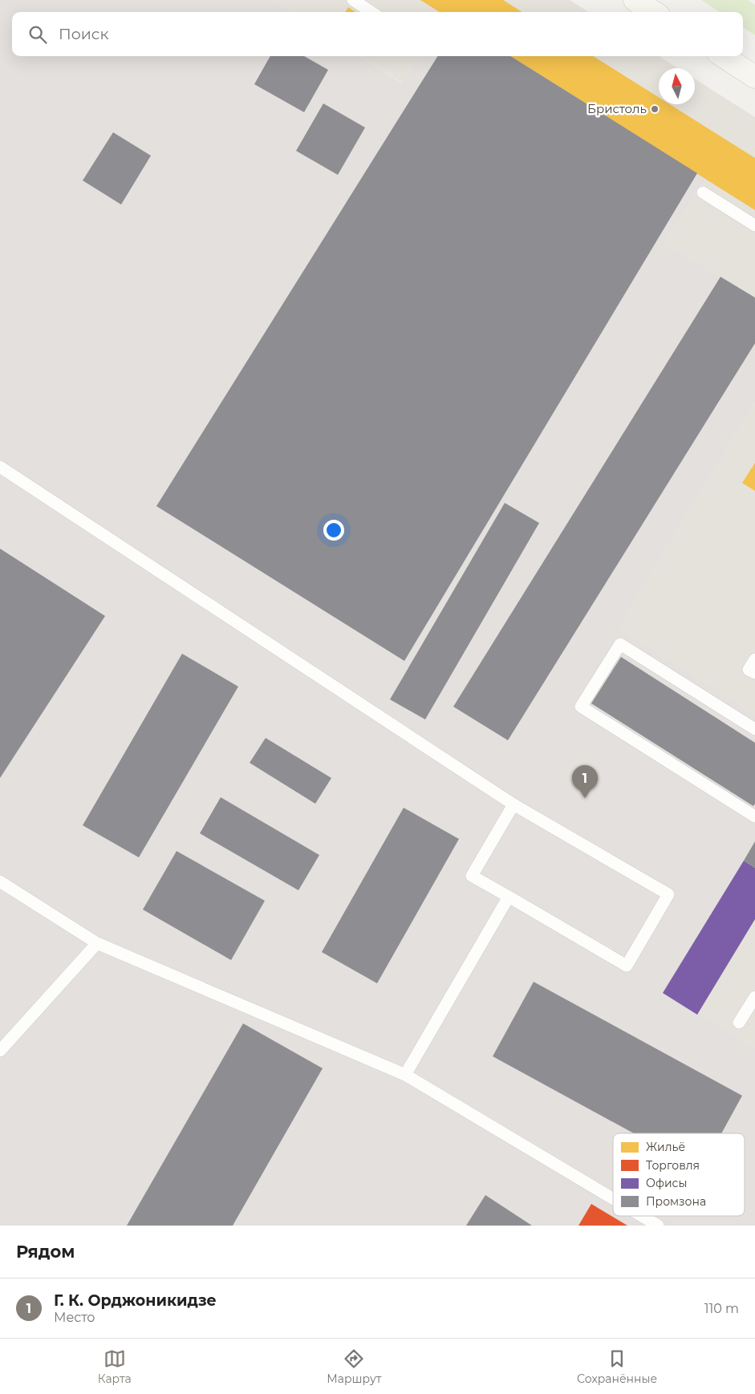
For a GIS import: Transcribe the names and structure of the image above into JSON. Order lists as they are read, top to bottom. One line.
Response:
{"places":["Бристоль"],"legend":["Жильё","Торговля","Офисы","Промзона"],"north":"top","page":{"search":"Поиск","pins":"1","heading":"Рядом","list":[{"mark":"1","name":"Г. К. Орджоникидзе","note":"Место","value":"110 m"}],"nav":["Карта","Маршрут","Сохранённые"]}}
